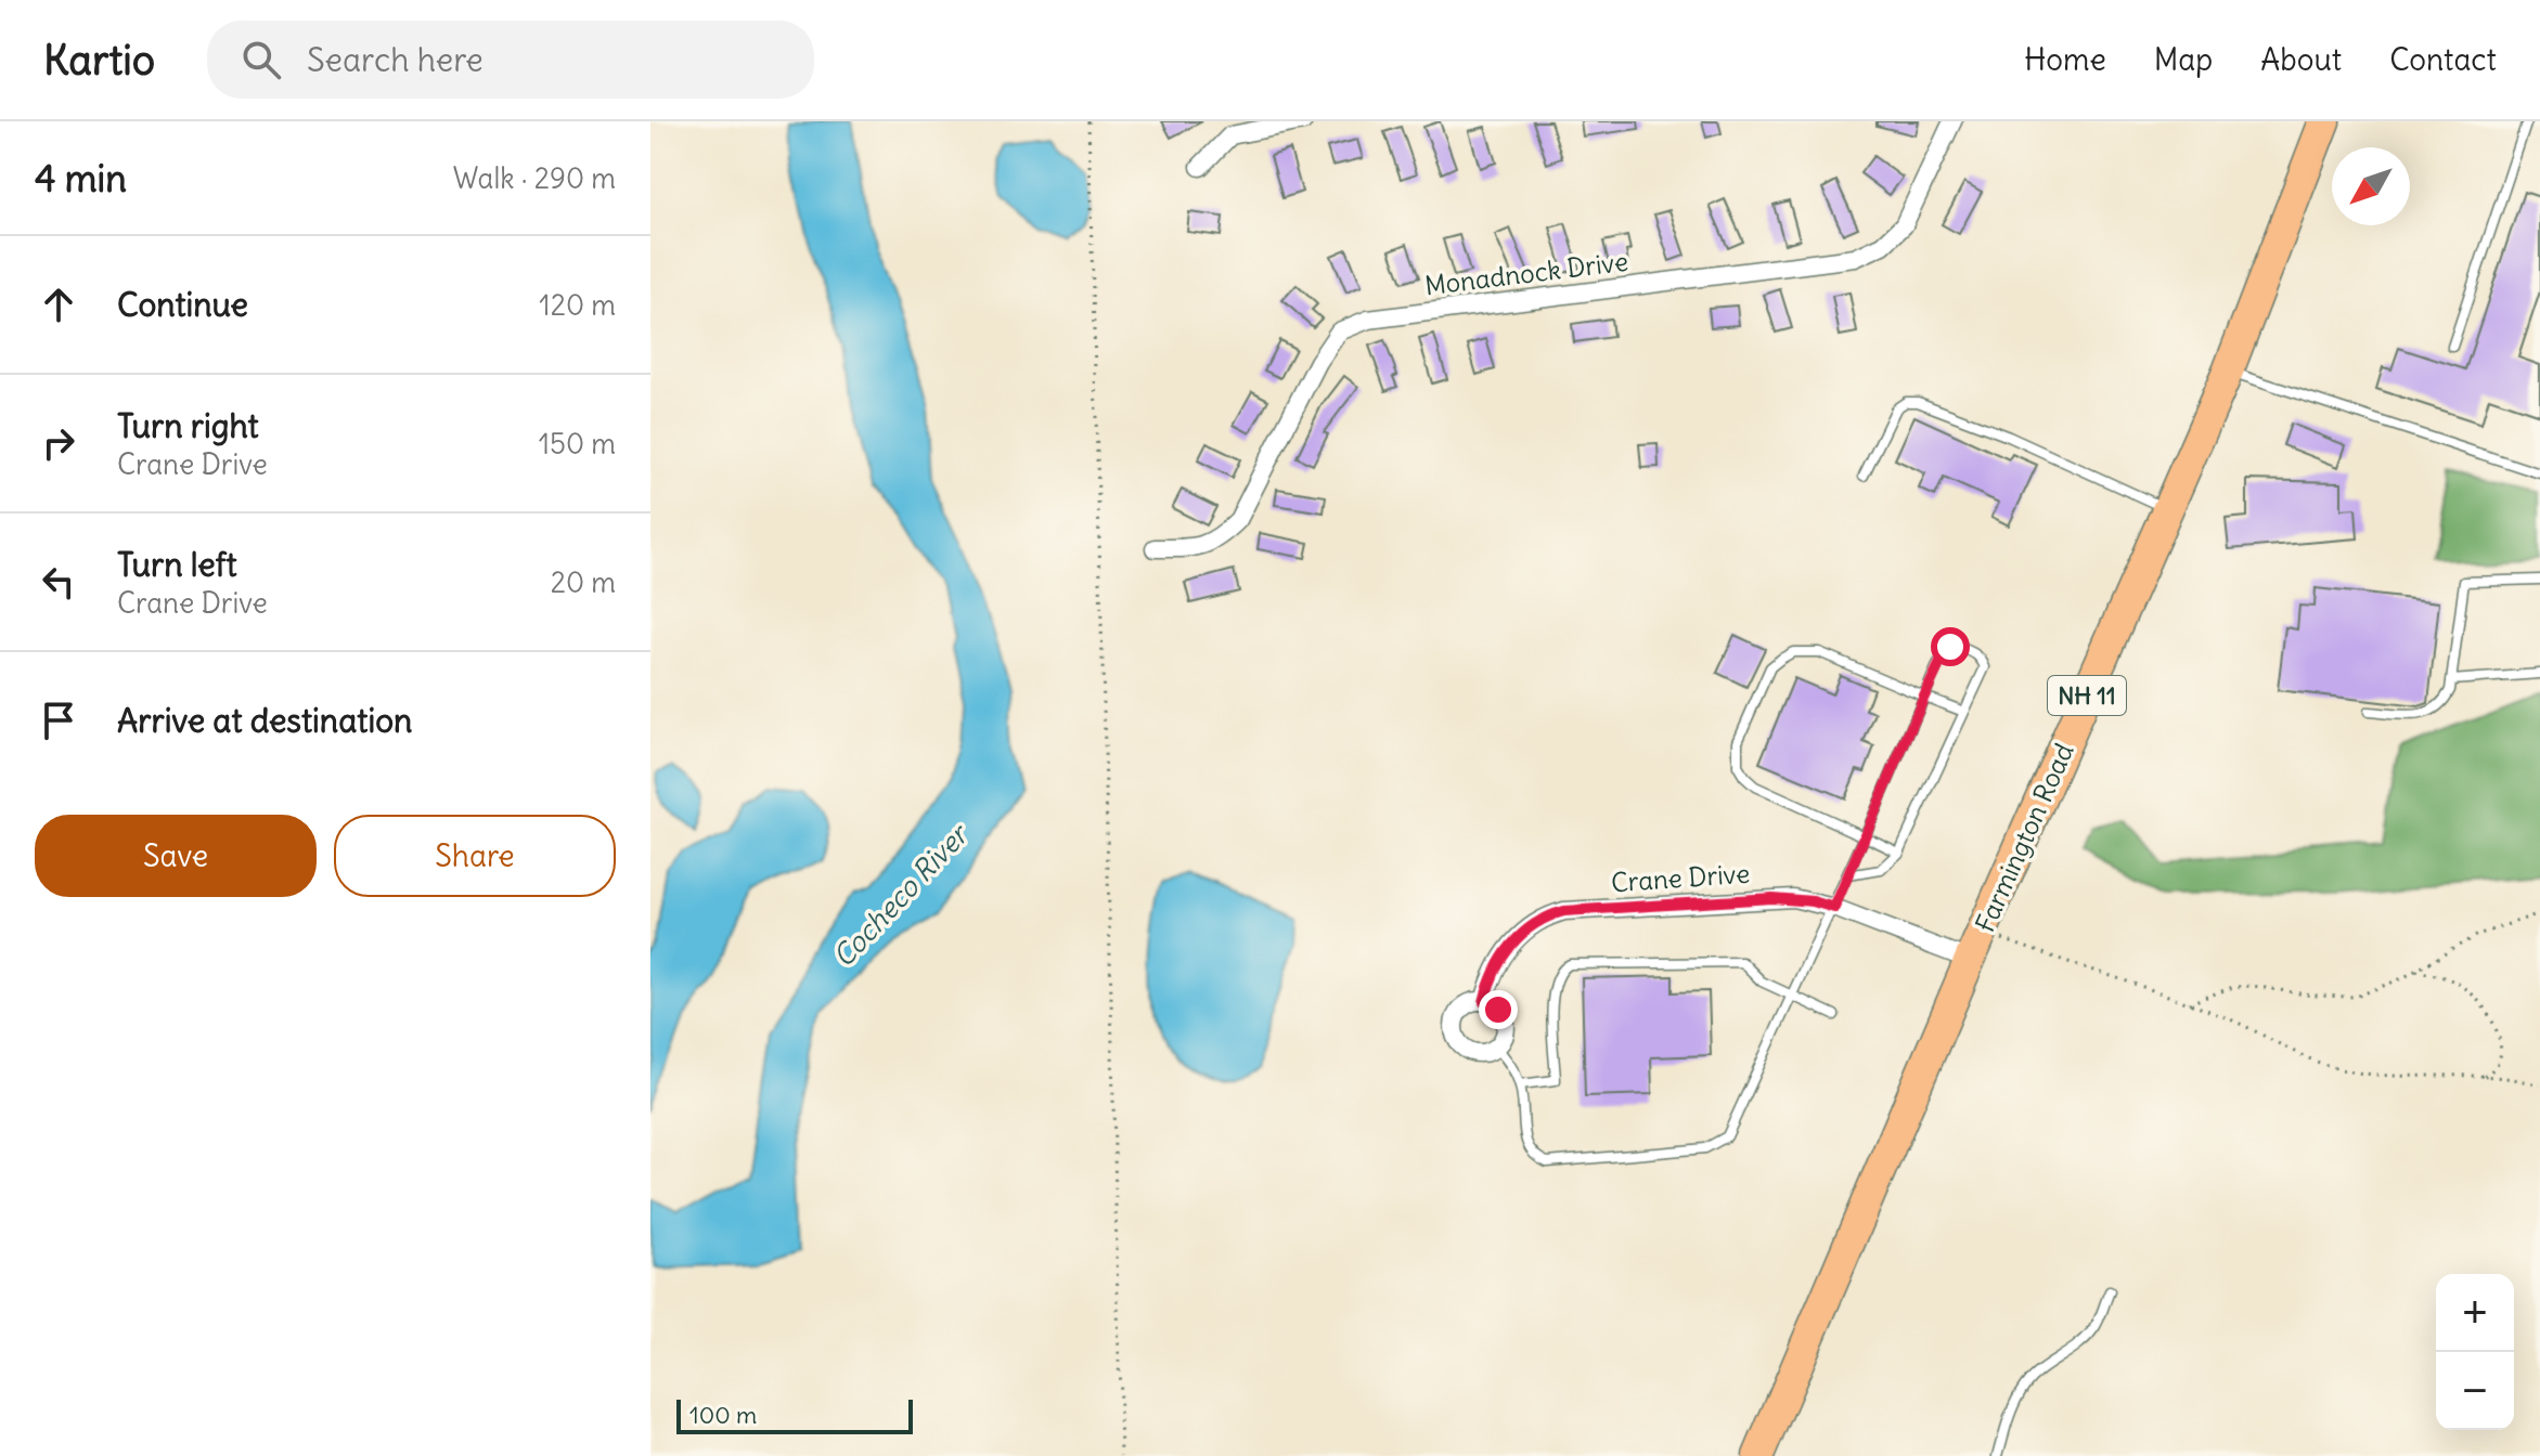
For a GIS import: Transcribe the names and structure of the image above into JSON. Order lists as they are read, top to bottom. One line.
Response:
{"streets":{"highway":["NH 11","Farmington Road"],"street":["Monadnock Drive","Crane Drive"]},"crossings":[["Farmington Road","Crane Drive"]],"water":["Cocheco River"],"scale_bar":"100 m","north":"bottom left","page":{"header":"Kartio","search":"Search here","nav":["Home","Map","About","Contact"],"heading":["4 min","Walk · 290 m"],"list":[["Continue","120 m"],["Turn right","Crane Drive","150 m"],["Turn left","Crane Drive","20 m"],"Arrive at destination"],"buttons":["Save","Share"],"map_buttons":["+","−"],"scale":"100 m"}}
